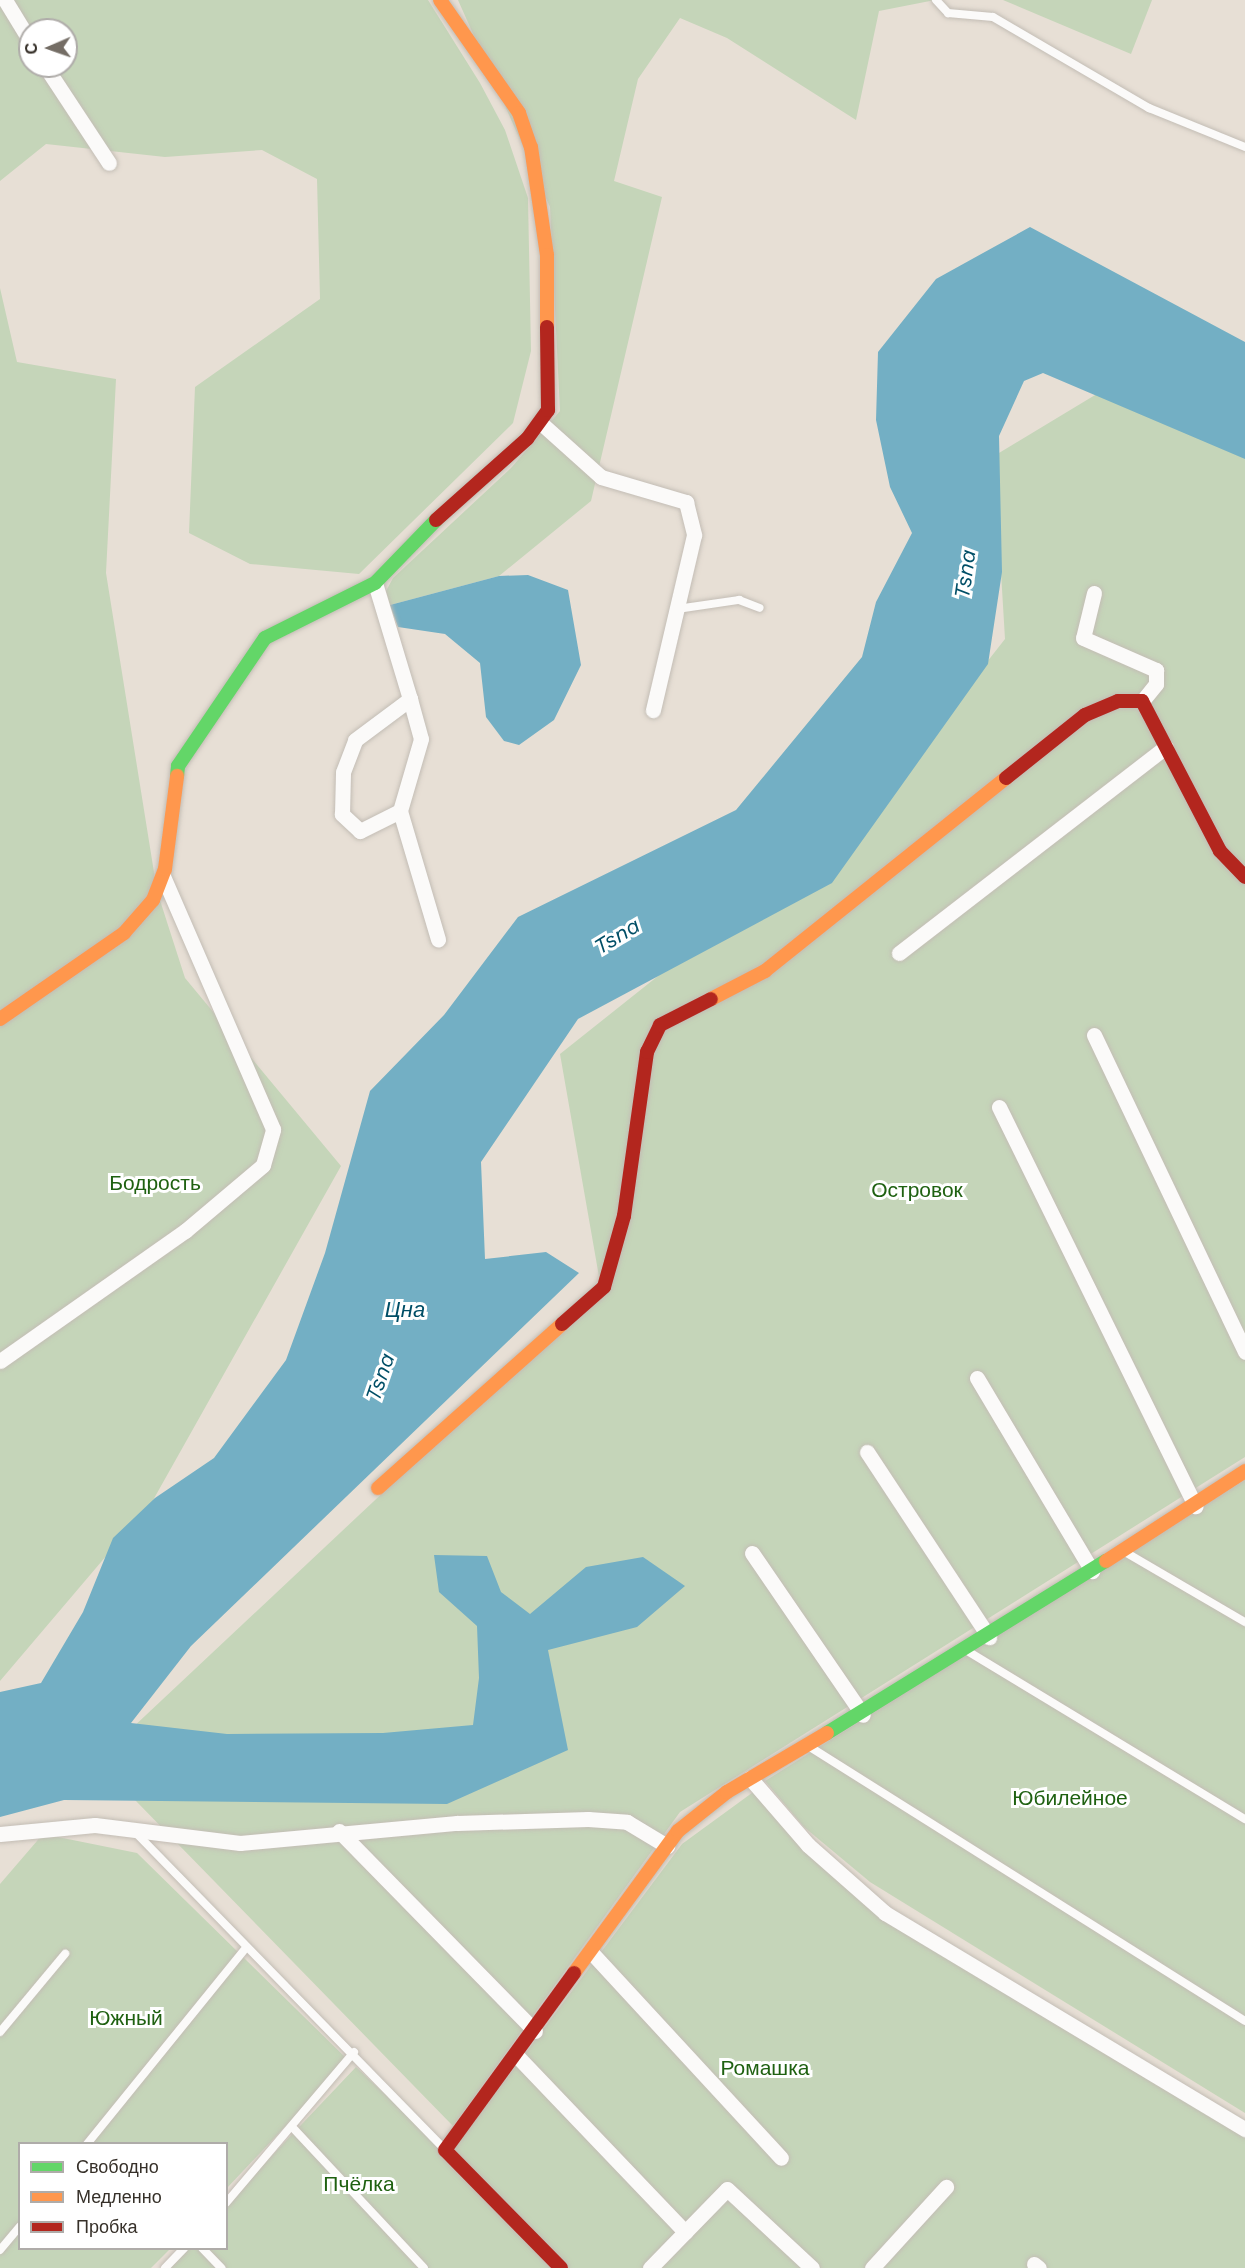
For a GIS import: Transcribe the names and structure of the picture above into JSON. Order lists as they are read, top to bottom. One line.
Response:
{"water":["Tsna","Цна"],"parks":["Бодрость","Островок","Юбилейное","Южный","Ромашка","Пчёлка"],"legend":["Свободно","Медленно","Пробка"],"north":"left"}
